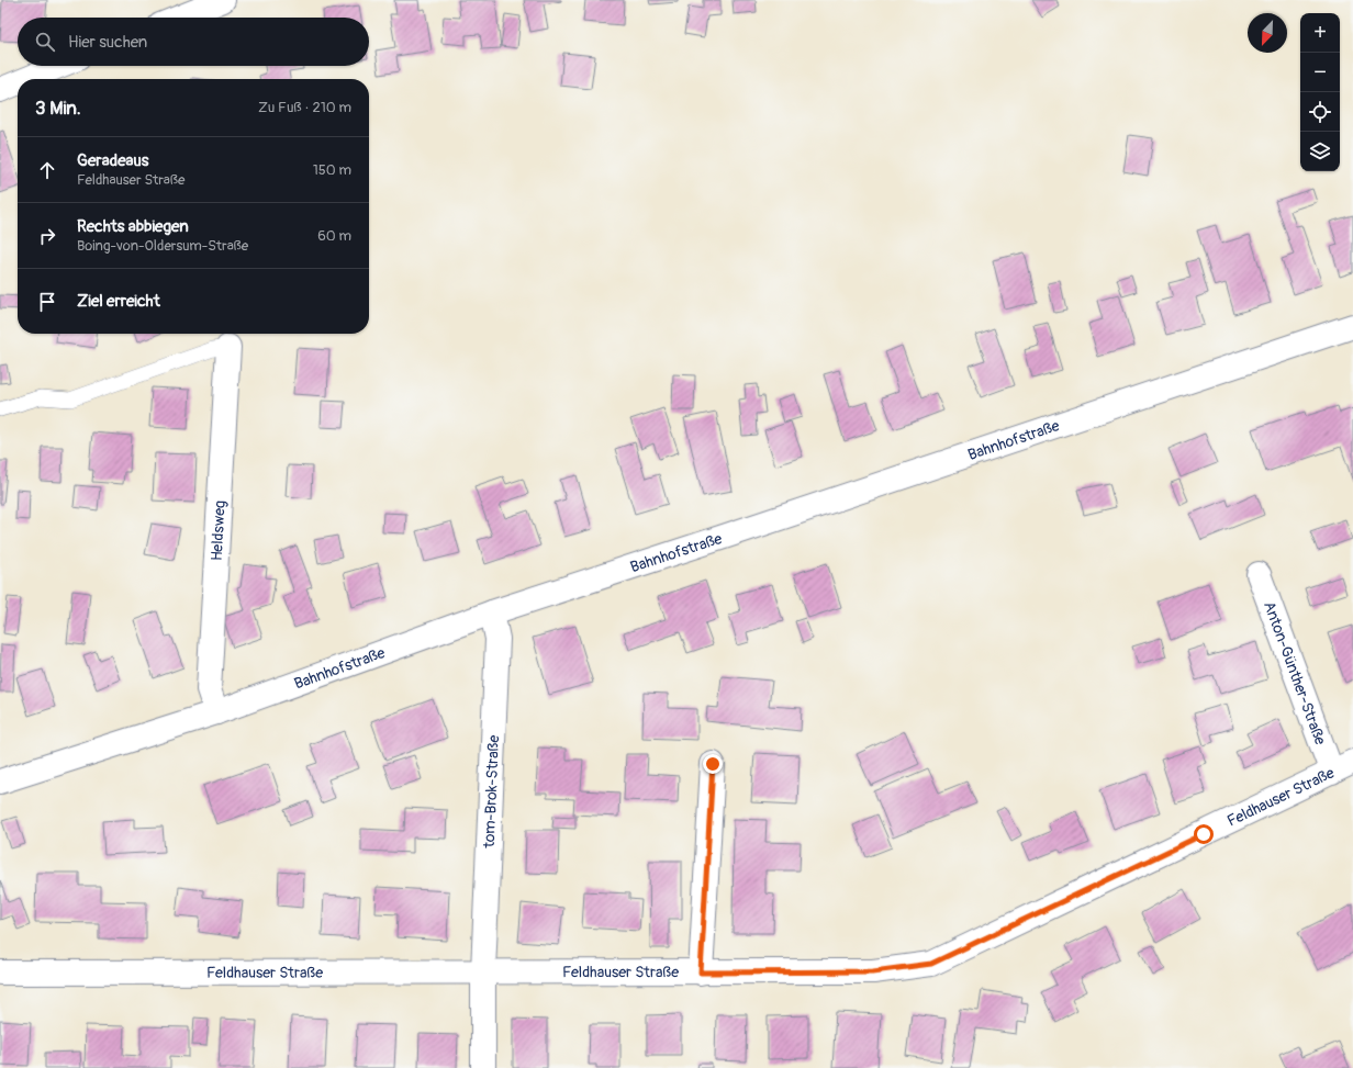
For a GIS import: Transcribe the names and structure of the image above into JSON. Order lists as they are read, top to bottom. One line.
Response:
{"streets":{"street":["Bahnhofstraße","Heldsweg","Anton-Günther-Straße","tom-Brok-Straße","Feldhauser Straße"]},"crossings":[["Bahnhofstraße","Heldsweg"],["Bahnhofstraße","tom-Brok-Straße"],["Anton-Günther-Straße","Feldhauser Straße"],["tom-Brok-Straße","Feldhauser Straße"]],"north":"bottom left","page":{"map_buttons":["+","−"],"search":"Hier suchen","heading":["3 Min.","Zu Fuß · 210 m"],"list":[["Geradeaus","Feldhauser Straße","150 m"],["Rechts abbiegen","Boing-von-Oldersum-Straße","60 m"],"Ziel erreicht"]}}
